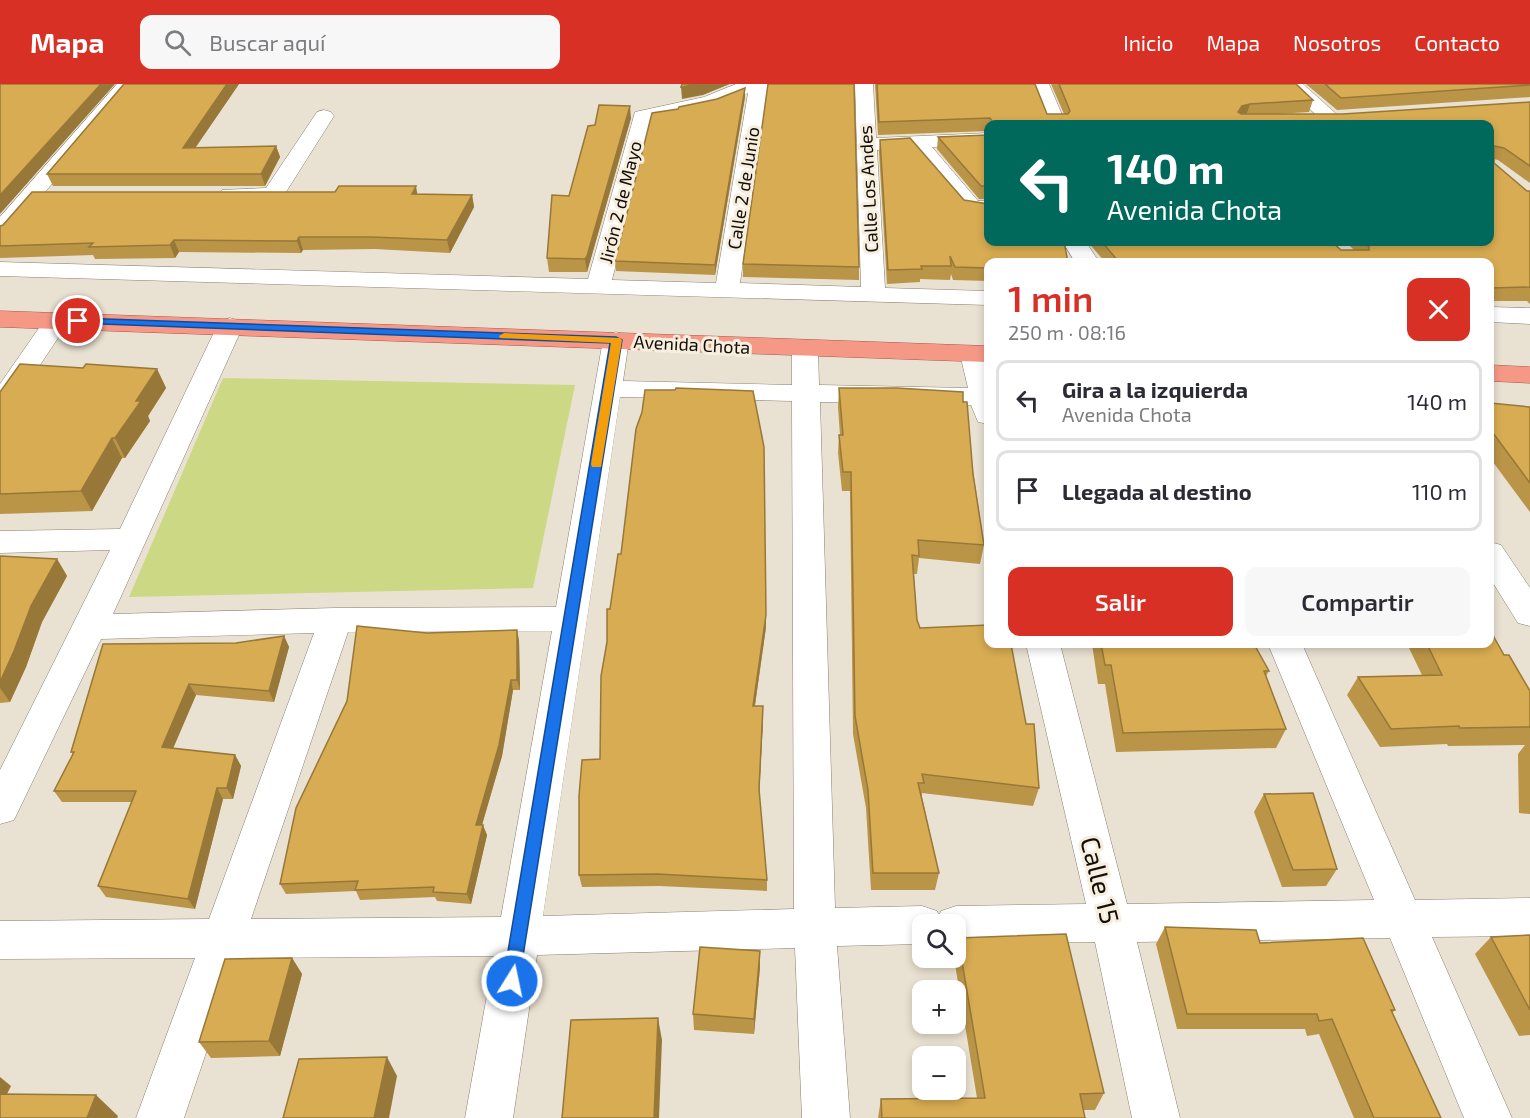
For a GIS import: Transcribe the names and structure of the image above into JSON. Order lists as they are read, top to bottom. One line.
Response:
{"streets":{"highway":["Avenida Chota"],"street":["Calle 2 de Junio","Calle Los Andes","Jirón 2 de Mayo","Calle 15"]},"page":{"header":"Mapa","search":"Buscar aquí","nav":["Inicio","Mapa","Nosotros","Contacto"],"turn":["140 m","Avenida Chota"],"heading":["1 min","250 m · 08:16"],"list":[{"name":"Gira a la izquierda","note":"Avenida Chota","value":"140 m"},{"name":"Llegada al destino","value":"110 m"}],"buttons":["Salir","Compartir"],"map_buttons":["+","−"]}}
